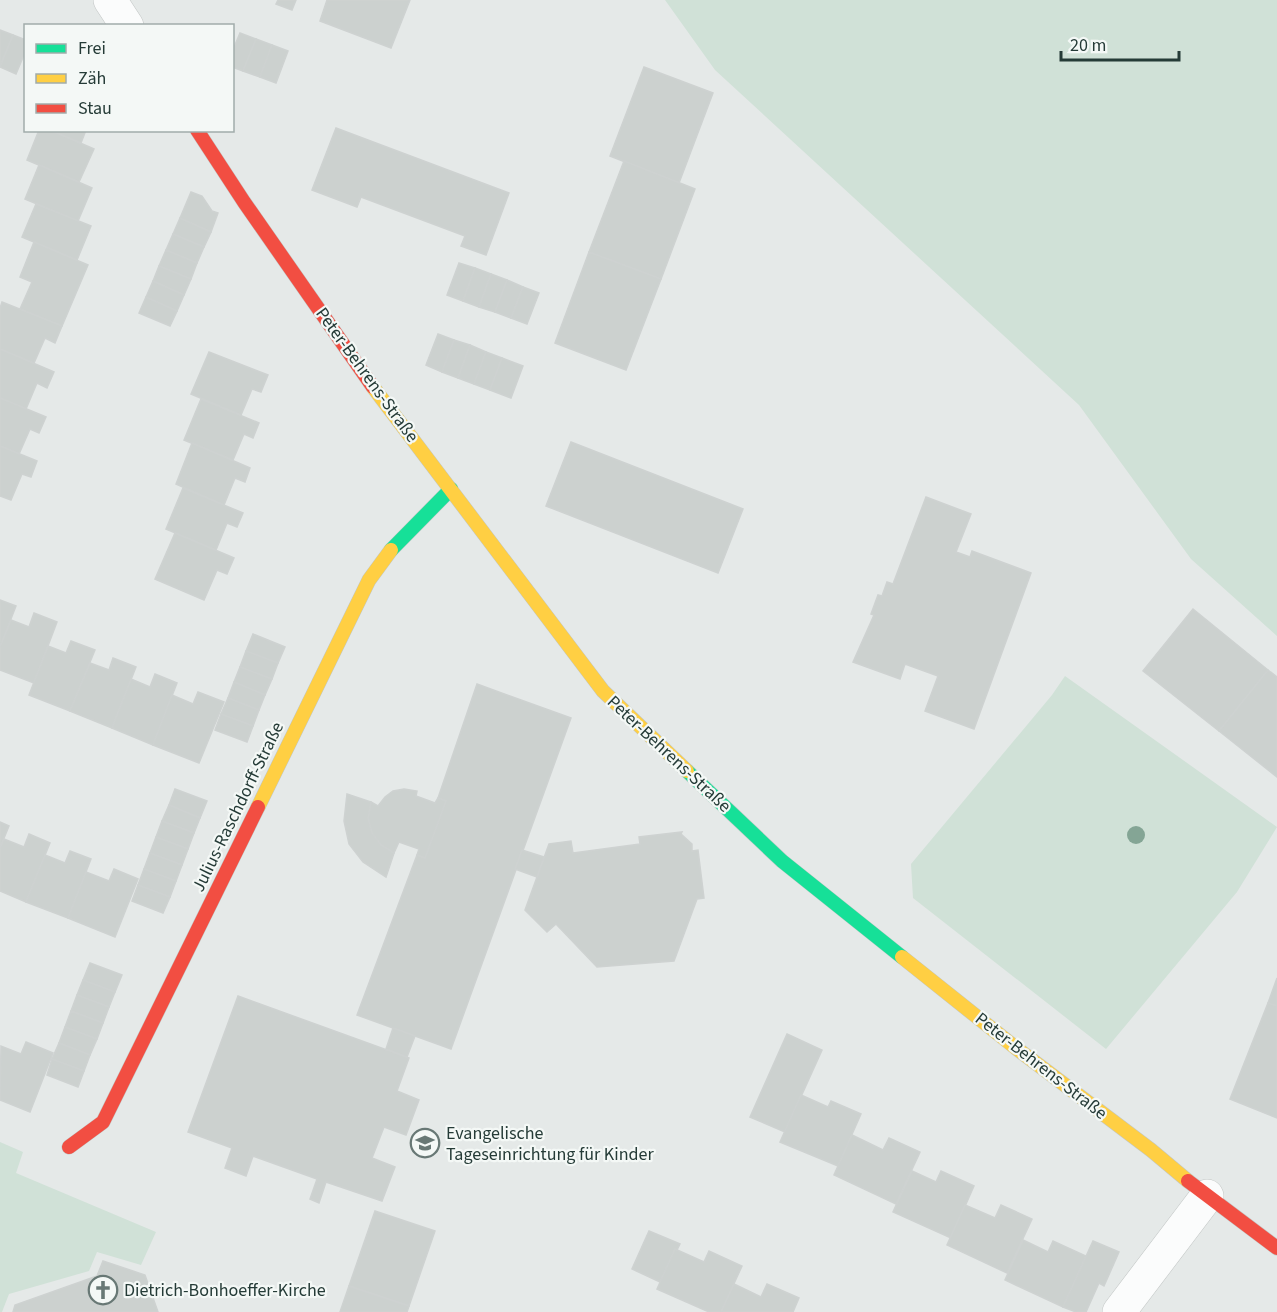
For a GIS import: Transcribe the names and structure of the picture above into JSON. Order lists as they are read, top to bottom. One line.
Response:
{"streets":{"street":["Peter-Behrens-Straße","Julius-Raschdorff-Straße"]},"crossings":[["Peter-Behrens-Straße","Julius-Raschdorff-Straße"]],"places":{"school or university":["Evangelische Tageseinrichtung für Kinder"],"church":["Dietrich-Bonhoeffer-Kirche"]},"legend":["Frei","Zäh","Stau"],"scale_bar":"20 m"}
